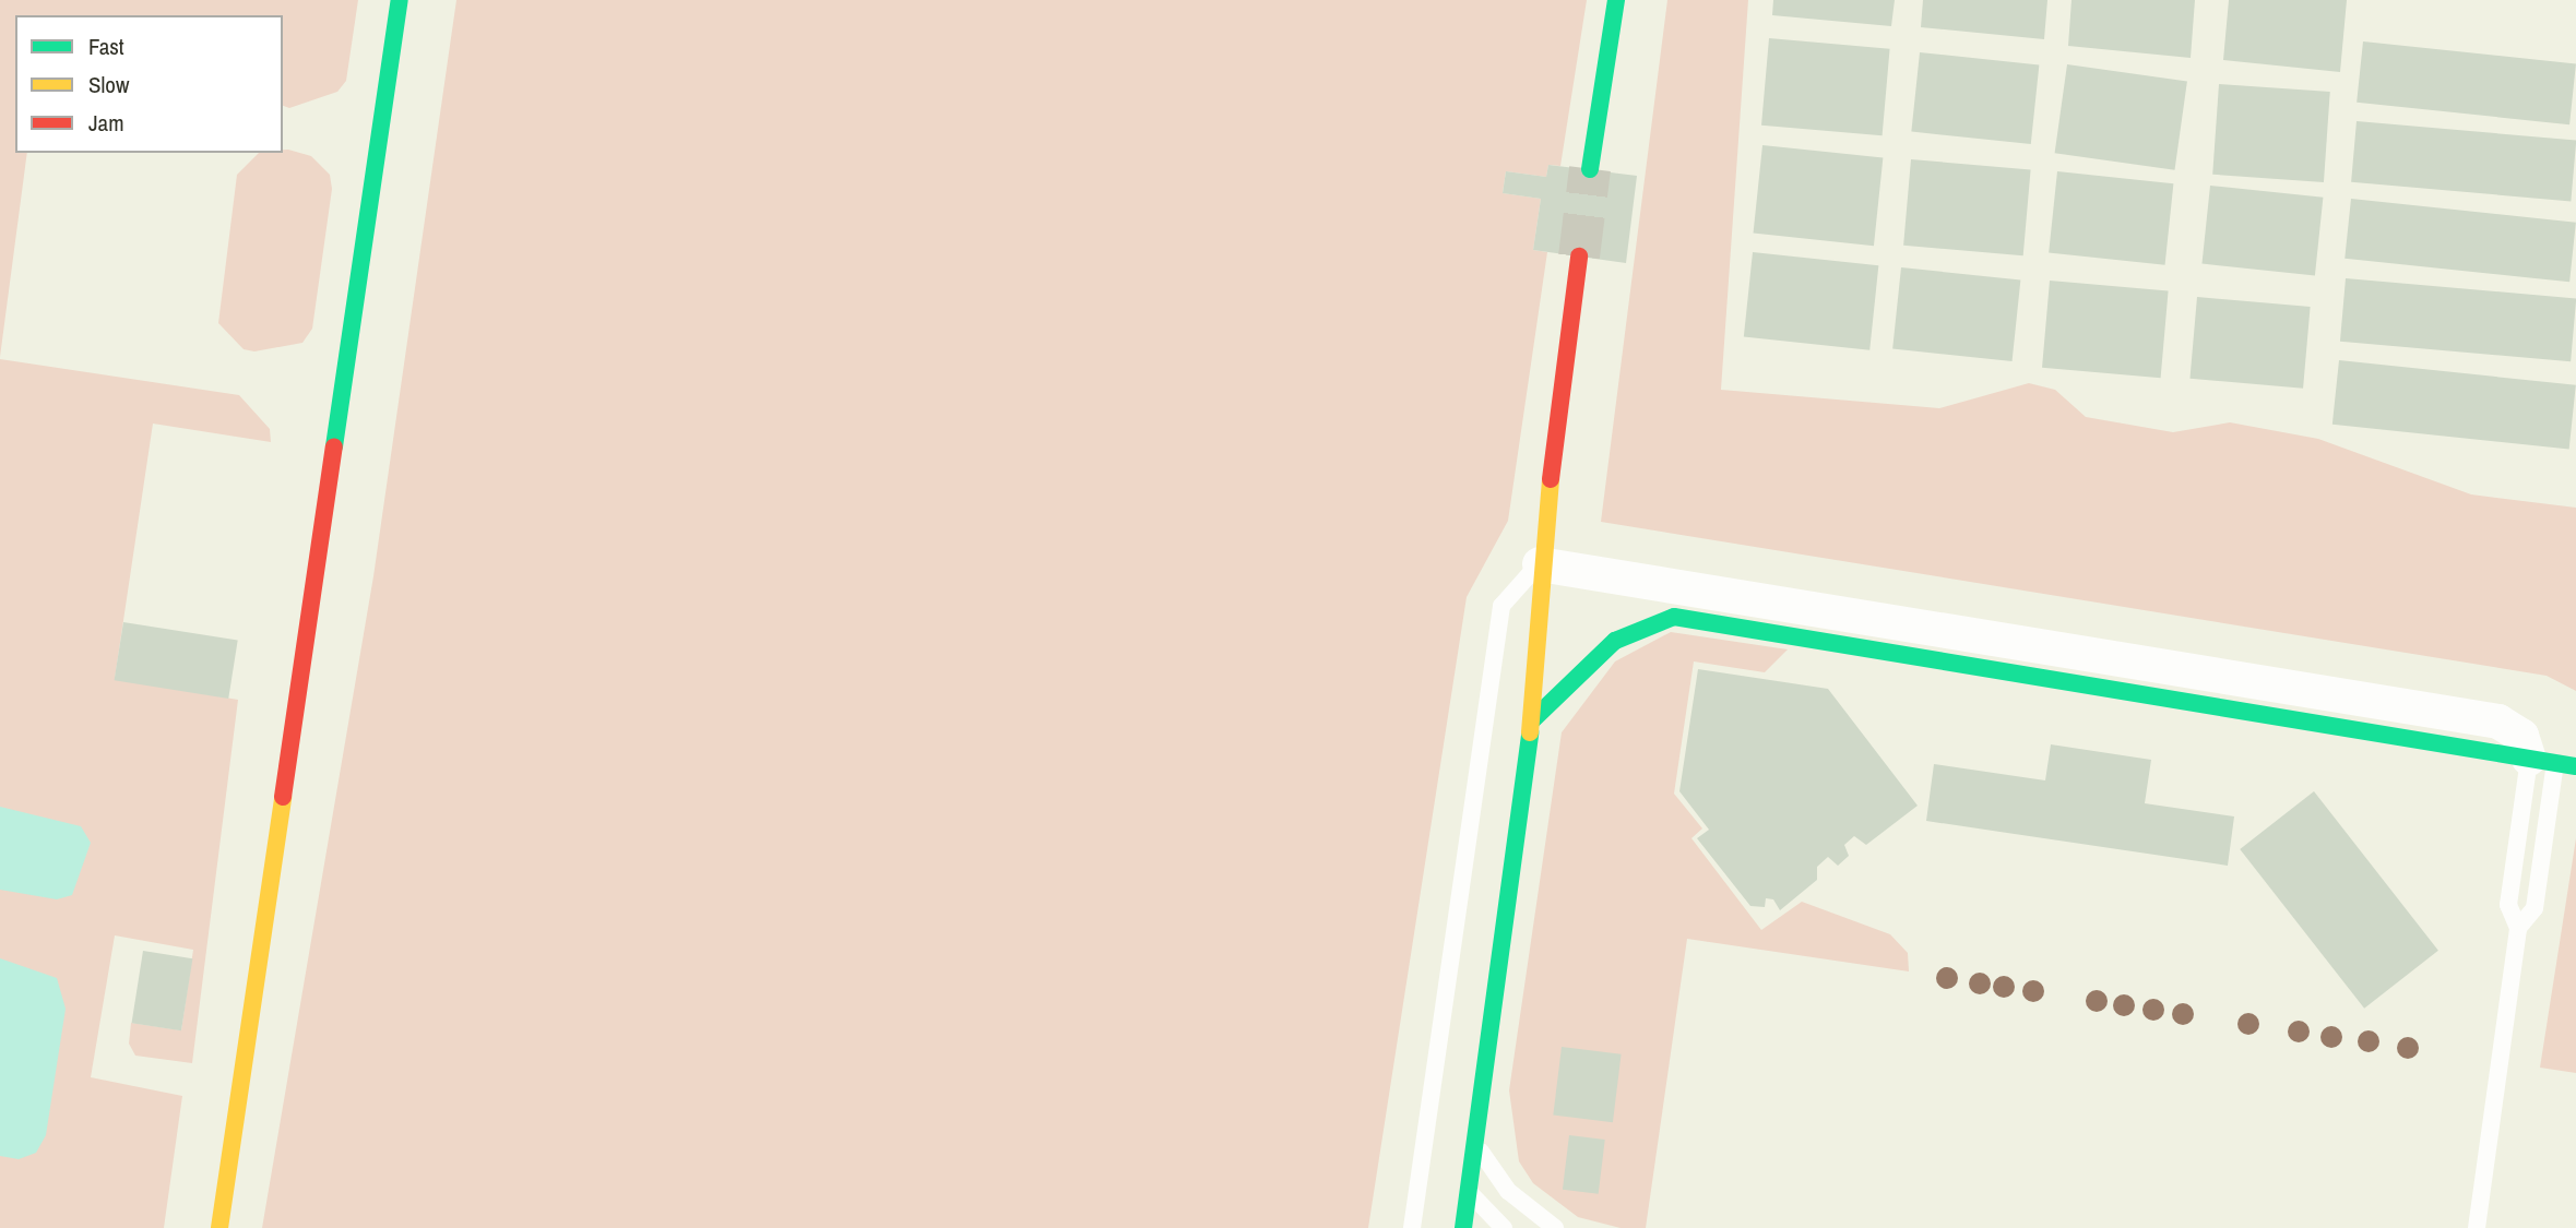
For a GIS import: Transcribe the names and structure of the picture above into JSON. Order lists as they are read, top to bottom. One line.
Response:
{"legend":["Fast","Slow","Jam"]}
